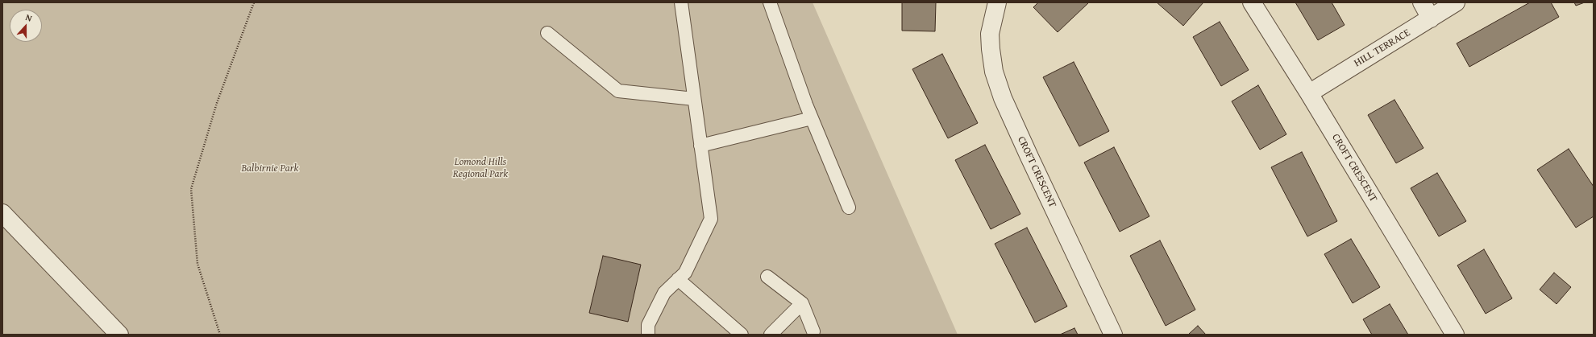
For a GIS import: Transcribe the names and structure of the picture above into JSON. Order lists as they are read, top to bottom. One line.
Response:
{"streets":{"street":["HILL TERRACE","CROFT CRESCENT"]},"crossings":[["HILL TERRACE","CROFT CRESCENT"]],"parks":["Lomond Hills Regional Park","Balbirnie Park"],"north":"top"}
